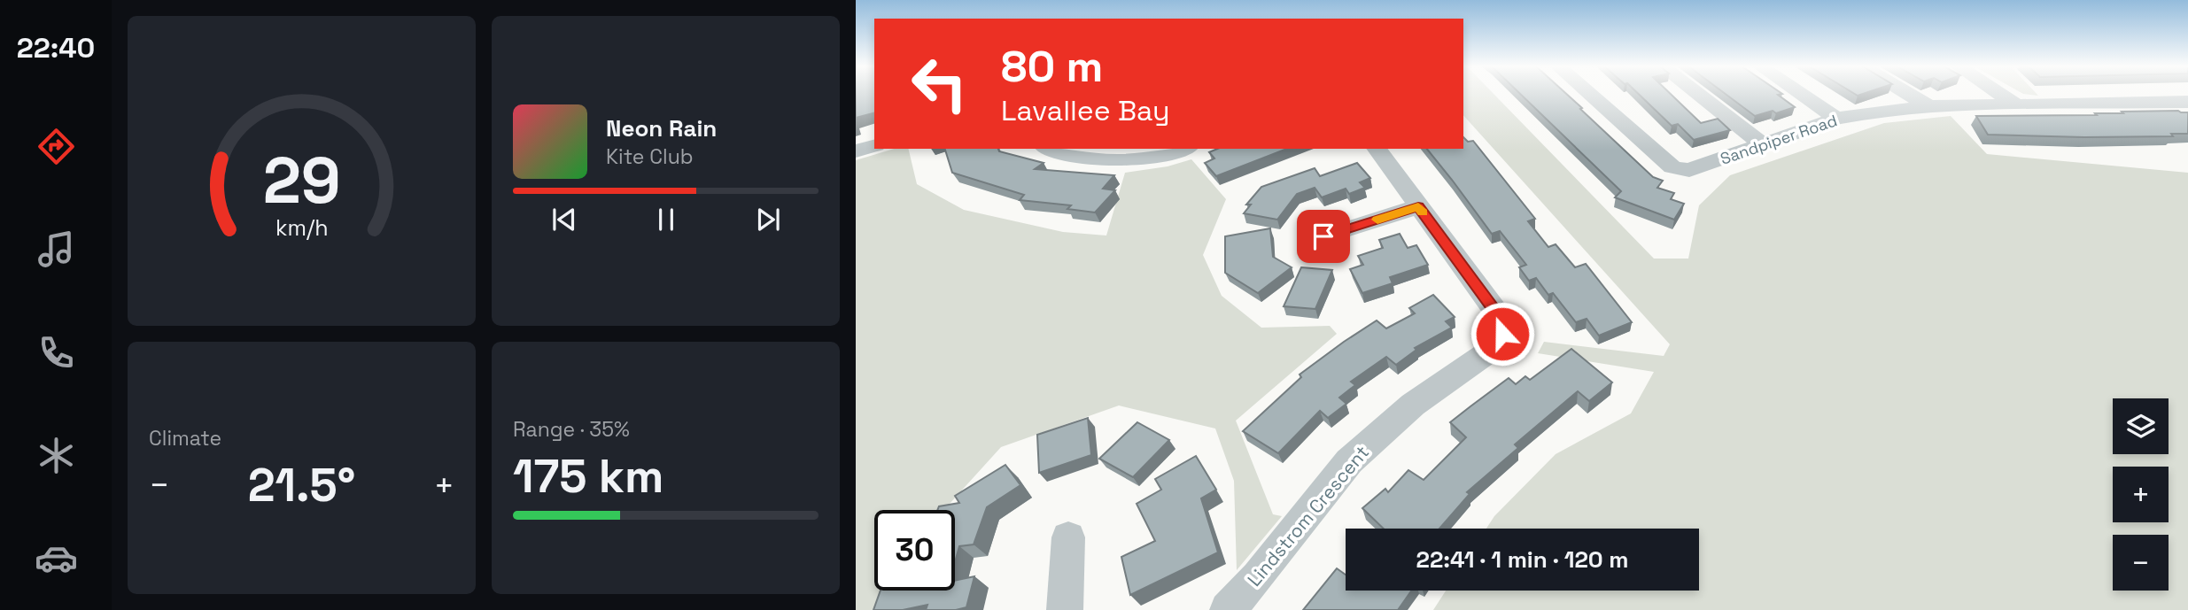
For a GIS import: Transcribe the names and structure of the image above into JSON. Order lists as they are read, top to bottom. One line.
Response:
{"streets":{"street":["Sandpiper Road","Lindstrom Crescent"]},"page":{"tabs":"22:40","turn":["80 m","Lavallee Bay"],"song":["Neon Rain","Kite Club"],"tile":["Climate",["Range · 35%","175 km"]],"map_buttons":["+","−"],"heat":["−","21.5°","+"],"limit":"30","trip":"22:41 · 1 min · 120 m","gauge":["29","km/h"]}}
